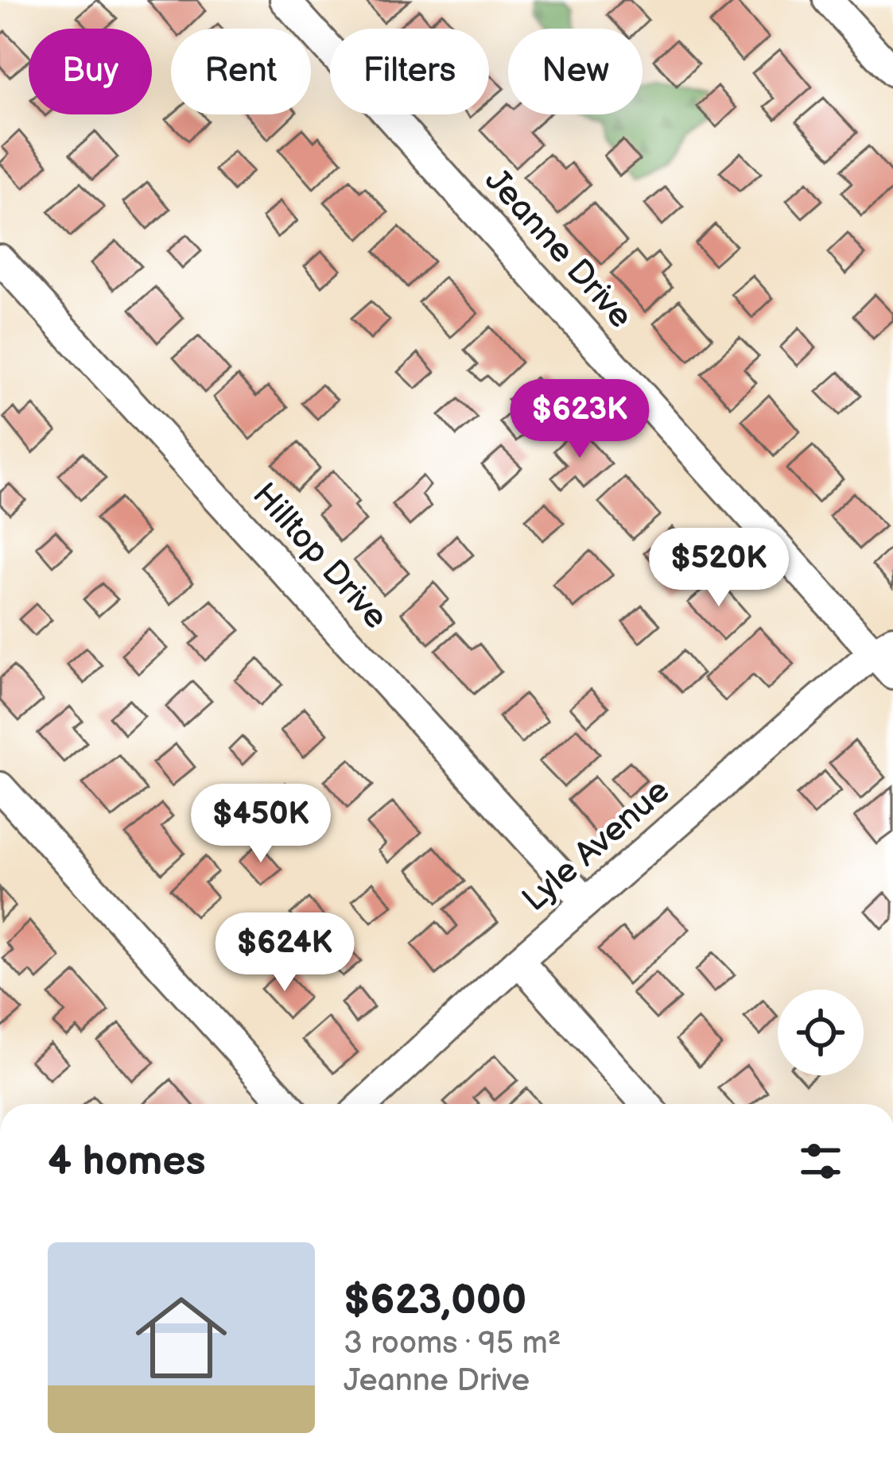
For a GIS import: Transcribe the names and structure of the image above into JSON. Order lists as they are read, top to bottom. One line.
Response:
{"streets":{"street":["Jeanne Drive","Hilltop Drive","Lyle Avenue"]},"crossings":[["Jeanne Drive","Lyle Avenue"],["Hilltop Drive","Lyle Avenue"]],"page":{"chip":["Buy","Rent","Filters","New"],"price":["$623K","$520K","$450K","$624K"],"heading":"4 homes","list":[{"name":"$623,000","note":"3 rooms · 95 m² · Jeanne Drive"}]}}
